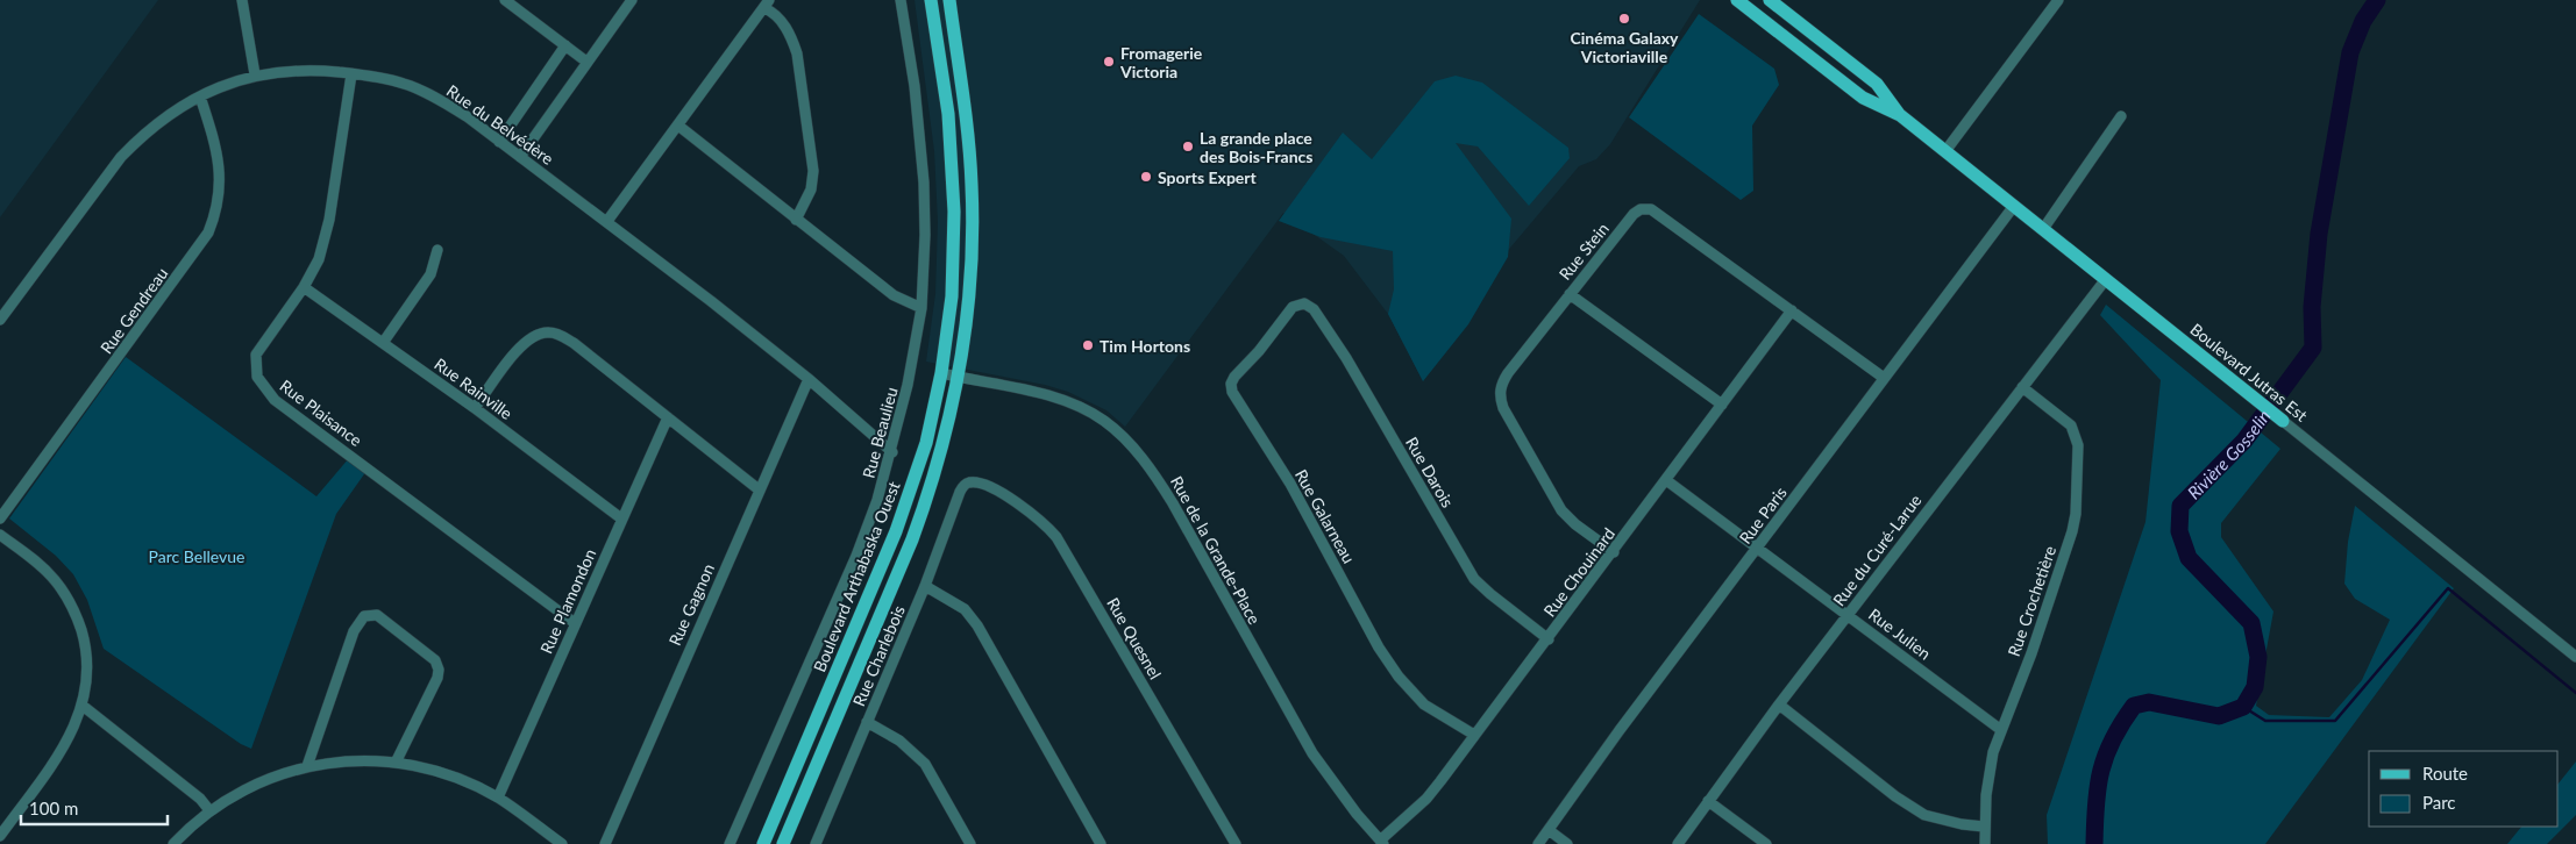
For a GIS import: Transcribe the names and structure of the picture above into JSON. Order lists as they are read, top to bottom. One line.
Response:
{"streets":{"main road":["Boulevard Jutras Est","Boulevard Arthabaska Ouest"],"street":["Rue du Belvédère","Rue Stein","Rue Gendreau","Rue Rainville","Rue Plaisance","Rue Beaulieu","Rue Darois","Rue Paris","Rue Galarneau","Rue de la Grande-Place","Rue du Curé-Larue","Rue Chouinard","Rue Plamondon","Rue Crochetière","Rue Gagnon","Rue Julien","Rue Quesnel","Rue Charlebois"]},"crossings":[["Rue du Belvédère","Rue Gendreau"],["Rue du Belvédère","Rue Plaisance"],["Rue du Belvédère","Rue Beaulieu"],["Rue du Belvédère","Rue Gagnon"],["Rue Stein","Rue Paris"],["Rue Stein","Rue Chouinard"],["Boulevard Jutras Est","Rue Paris"],["Boulevard Jutras Est","Rue du Curé-Larue"],["Rue Rainville","Rue Plaisance"],["Rue Rainville","Rue Plamondon"],["Rue Plaisance","Rue Plamondon"],["Rue Darois","Rue Galarneau"],["Rue Darois","Rue Chouinard"],["Rue Paris","Rue Julien"],["Rue Galarneau","Rue Chouinard"],["Rue de la Grande-Place","Rue Chouinard"],["Rue de la Grande-Place","Boulevard Arthabaska Ouest"],["Rue du Curé-Larue","Rue Crochetière"],["Rue du Curé-Larue","Rue Julien"],["Rue Chouinard","Rue Julien"],["Rue Crochetière","Rue Julien"],["Rue Quesnel","Rue Charlebois"]],"water":["Rivière Gosselin"],"parks":["Parc Bellevue"],"places":["Cinéma Galaxy Victoriaville","Fromagerie Victoria","La grande place des Bois-Francs","Sports Expert","Tim Hortons"],"legend":["Route","Parc"],"scale_bar":"100 m"}
